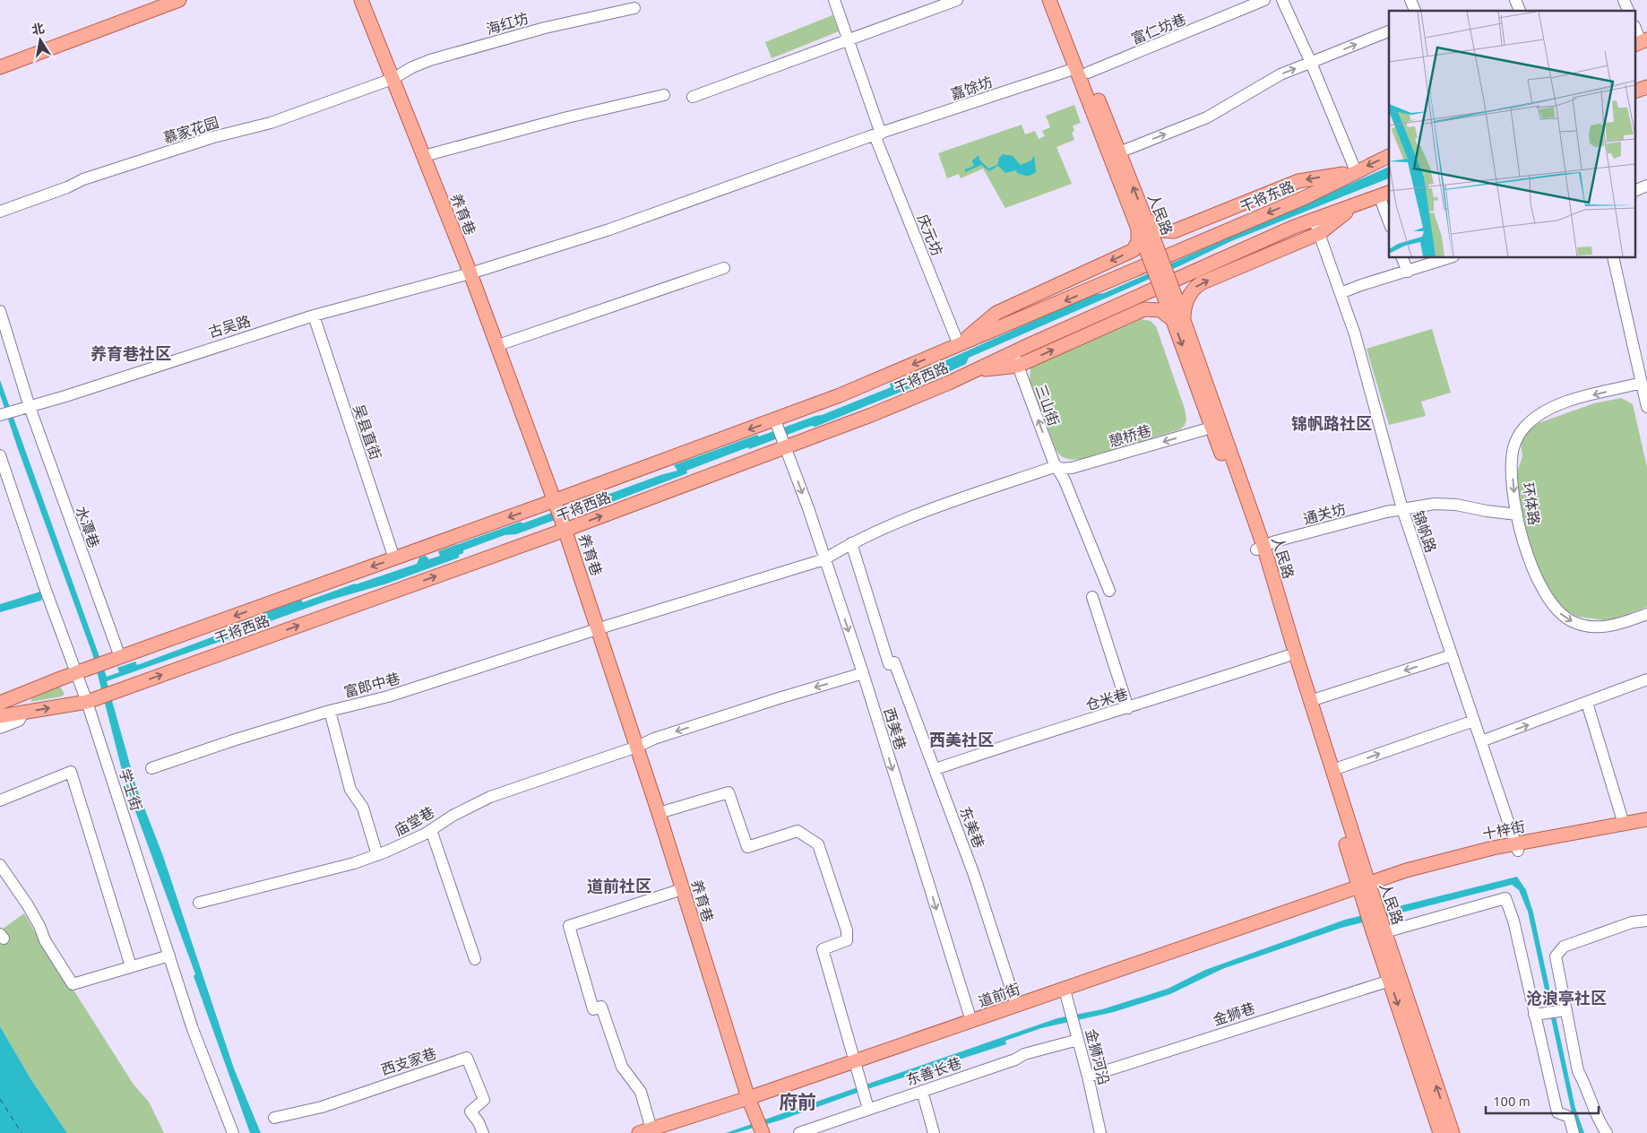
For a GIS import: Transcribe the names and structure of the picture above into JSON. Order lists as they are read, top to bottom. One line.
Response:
{"streets":{"main road":["干将东路","养育巷","人民路","干将西路","十梓街","道前街"],"street":["海红坊","富仁坊巷","嘉馀坊","慕家花园","庆元坊","古吴路","三山街","吴县直街","憩桥巷","环体路","通关坊","水潭巷","锦帆路","富郎中巷","仓米巷","西美巷","学士街","庙堂巷","东美巷","金狮巷","金狮河沿","西支家巷","东善长巷"]},"crossings":[["海红坊","慕家花园"],["海红坊","养育巷"],["富仁坊巷","嘉馀坊"],["富仁坊巷","人民路"],["嘉馀坊","人民路"],["嘉馀坊","庆元坊"],["嘉馀坊","古吴路"],["慕家花园","养育巷"],["干将东路","人民路"],["干将东路","干将西路"],["养育巷","古吴路"],["养育巷","干将西路"],["养育巷","富郎中巷"],["养育巷","庙堂巷"],["养育巷","道前街"],["人民路","干将西路"],["人民路","憩桥巷"],["人民路","通关坊"],["人民路","仓米巷"],["人民路","十梓街"],["人民路","道前街"],["人民路","金狮巷"],["庆元坊","干将西路"],["古吴路","吴县直街"],["古吴路","水潭巷"],["干将西路","三山街"],["干将西路","吴县直街"],["干将西路","水潭巷"],["干将西路","西美巷"],["干将西路","学士街"],["三山街","憩桥巷"],["憩桥巷","富郎中巷"],["憩桥巷","西美巷"],["憩桥巷","东美巷"],["环体路","通关坊"],["通关坊","锦帆路"],["锦帆路","十梓街"],["富郎中巷","西美巷"],["仓米巷","东美巷"],["西美巷","庙堂巷"],["西美巷","道前街"],["东美巷","道前街"],["十梓街","道前街"],["道前街","金狮河沿"],["金狮巷","金狮河沿"],["金狮河沿","东善长巷"]],"one_way":["三山街","憩桥巷","西美巷"],"districts":["养育巷社区","锦帆路社区","西美社区","道前社区","沧浪亭社区","府前"],"scale_bar":"100 m","north":"top"}
